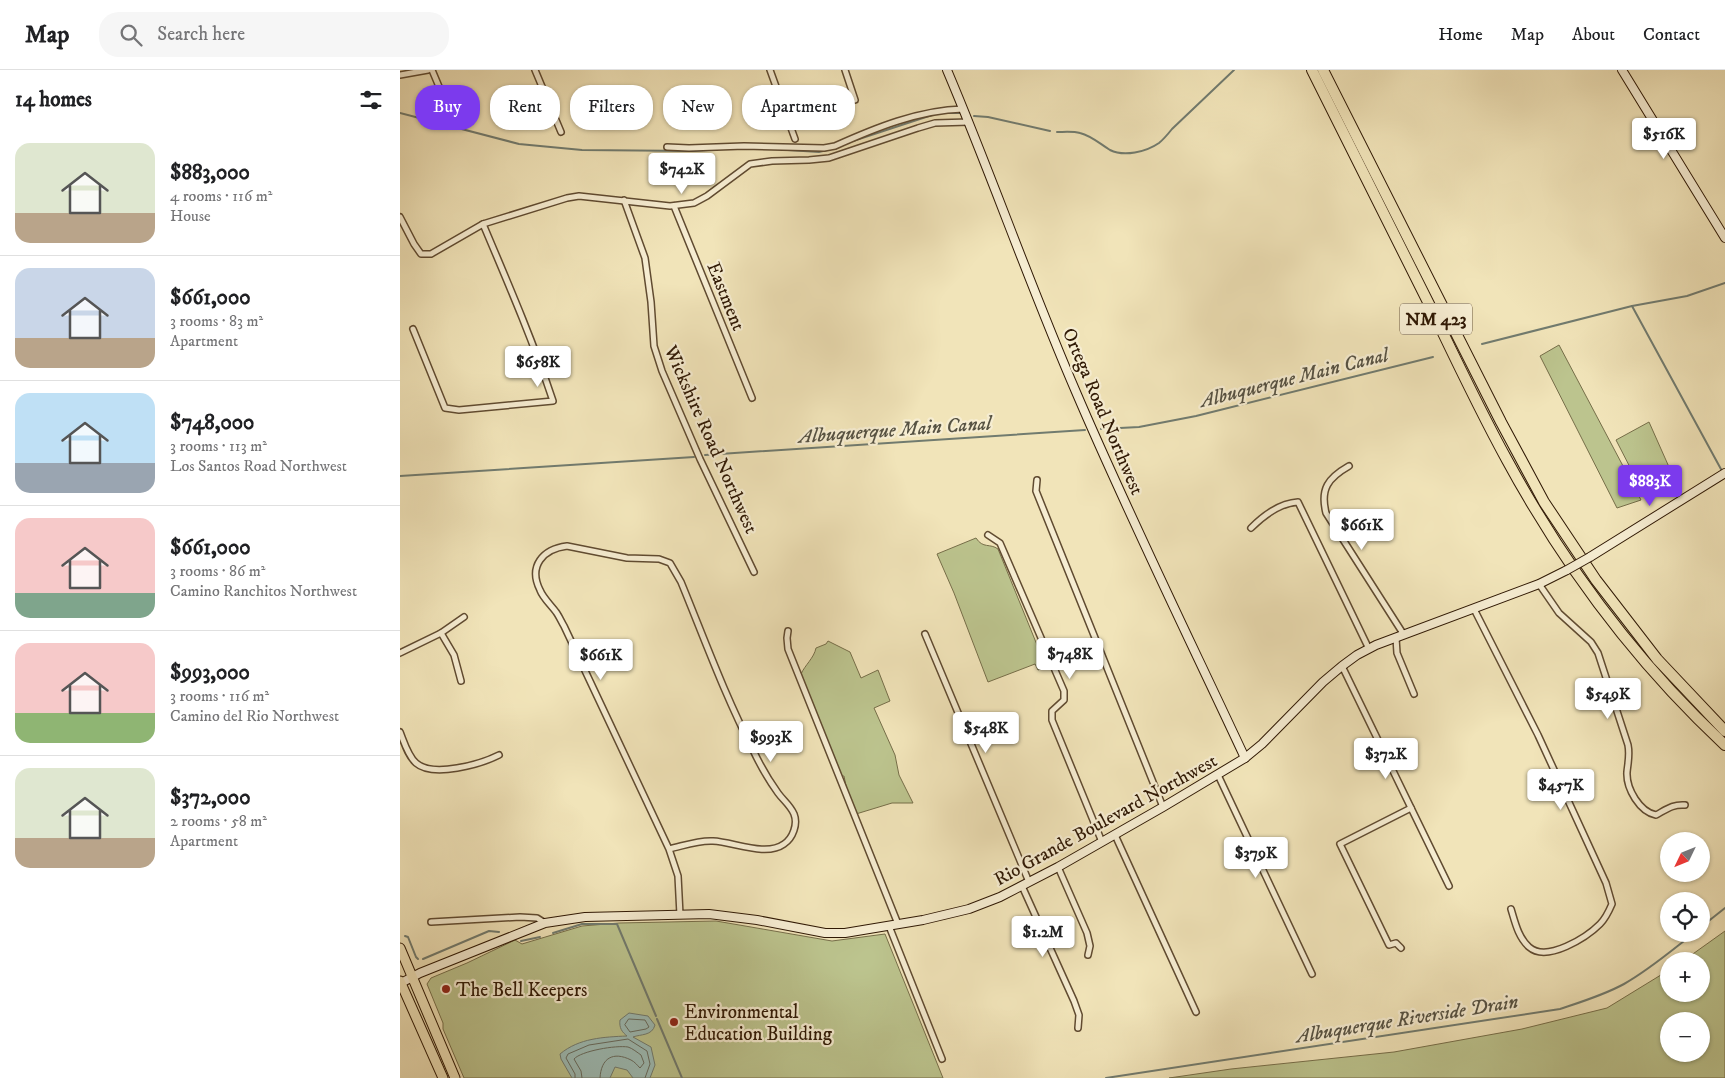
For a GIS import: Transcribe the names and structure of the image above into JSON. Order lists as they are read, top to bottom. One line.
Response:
{"streets":{"highway":["NM 423"],"street":["Eastment","Ortega Road Northwest","Wickshire Road Northwest","Rio Grande Boulevard Northwest"]},"crossings":[["Ortega Road Northwest","Rio Grande Boulevard Northwest"]],"water":["Albuquerque Main Canal","Albuquerque Riverside Drain"],"places":["The Bell Keepers","Environmental Education Building"],"north":"bottom left","page":{"header":"Map","search":"Search here","nav":["Home","Map","About","Contact"],"heading":"14 homes","chip":["Buy","Rent","Filters","New","Apartment"],"price":["$516K","$742K","$658K","$883K","$661K","$748K","$661K","$549K","$548K","$993K","$372K","$457K","$379K","$1.2M"],"list":[{"name":"$883,000","note":"4 rooms · 116 m² · House"},{"name":"$661,000","note":"3 rooms · 83 m² · Apartment"},{"name":"$748,000","note":"3 rooms · 113 m² · Los Santos Road Northwest"},{"name":"$661,000","note":"3 rooms · 86 m² · Camino Ranchitos Northwest"},{"name":"$993,000","note":"3 rooms · 116 m² · Camino del Rio Northwest"},{"name":"$372,000","note":"2 rooms · 58 m² · Apartment"}],"map_buttons":["+","−"]}}
